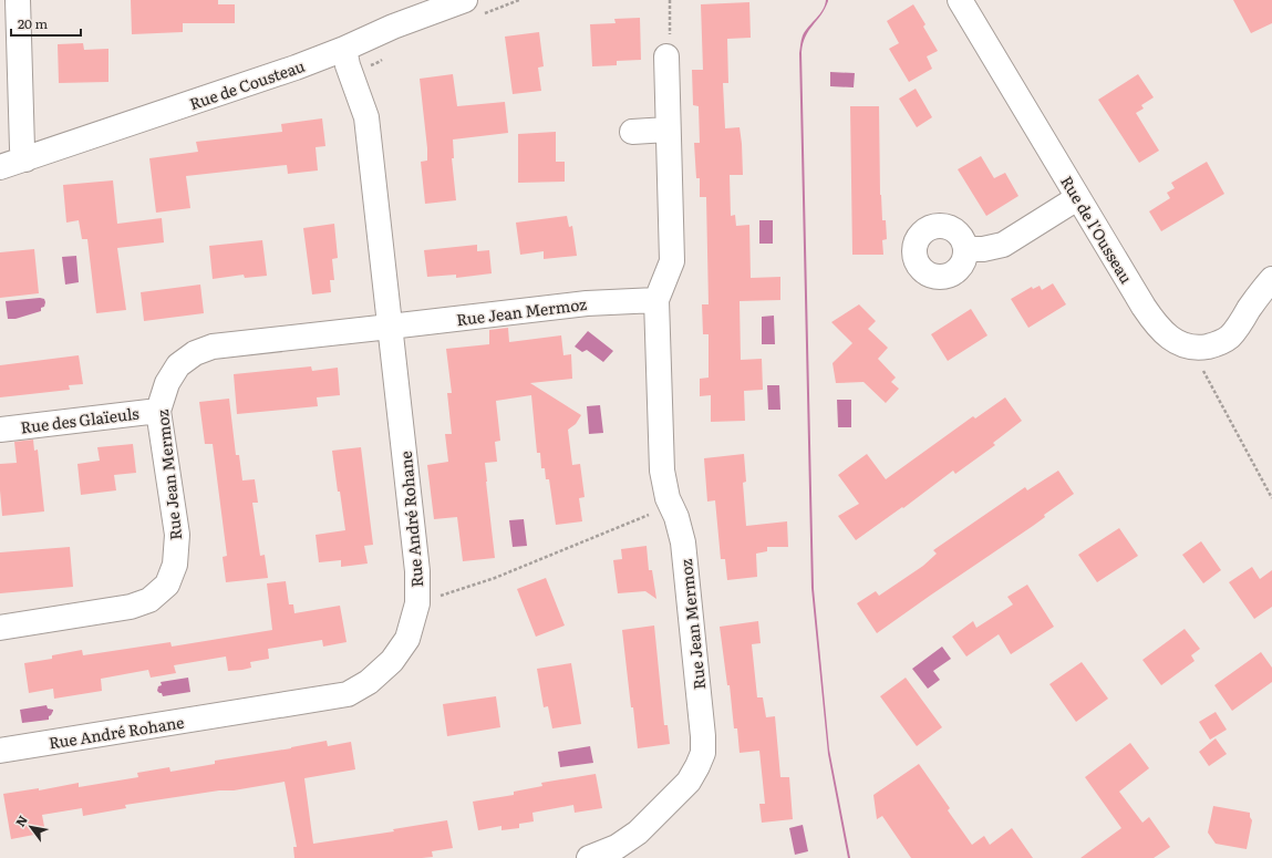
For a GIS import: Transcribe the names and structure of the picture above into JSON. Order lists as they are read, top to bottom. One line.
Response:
{"streets":{"street":["Rue de Cousteau","Rue de l'Ousseau","Rue Jean Mermoz","Rue des Glaïeuls","Rue André Rohane"]},"crossings":[["Rue de Cousteau","Rue André Rohane"],["Rue Jean Mermoz","Rue des Glaïeuls"],["Rue Jean Mermoz","Rue André Rohane"]],"scale_bar":"20 m","north":"top left"}
